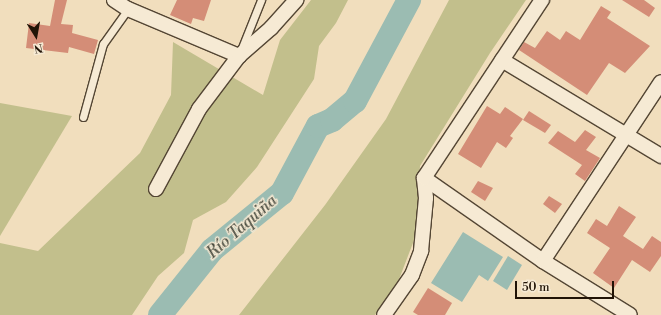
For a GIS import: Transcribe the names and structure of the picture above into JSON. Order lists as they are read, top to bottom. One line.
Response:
{"water":["Río Taquiña"],"scale_bar":"50 m","north":"bottom"}
